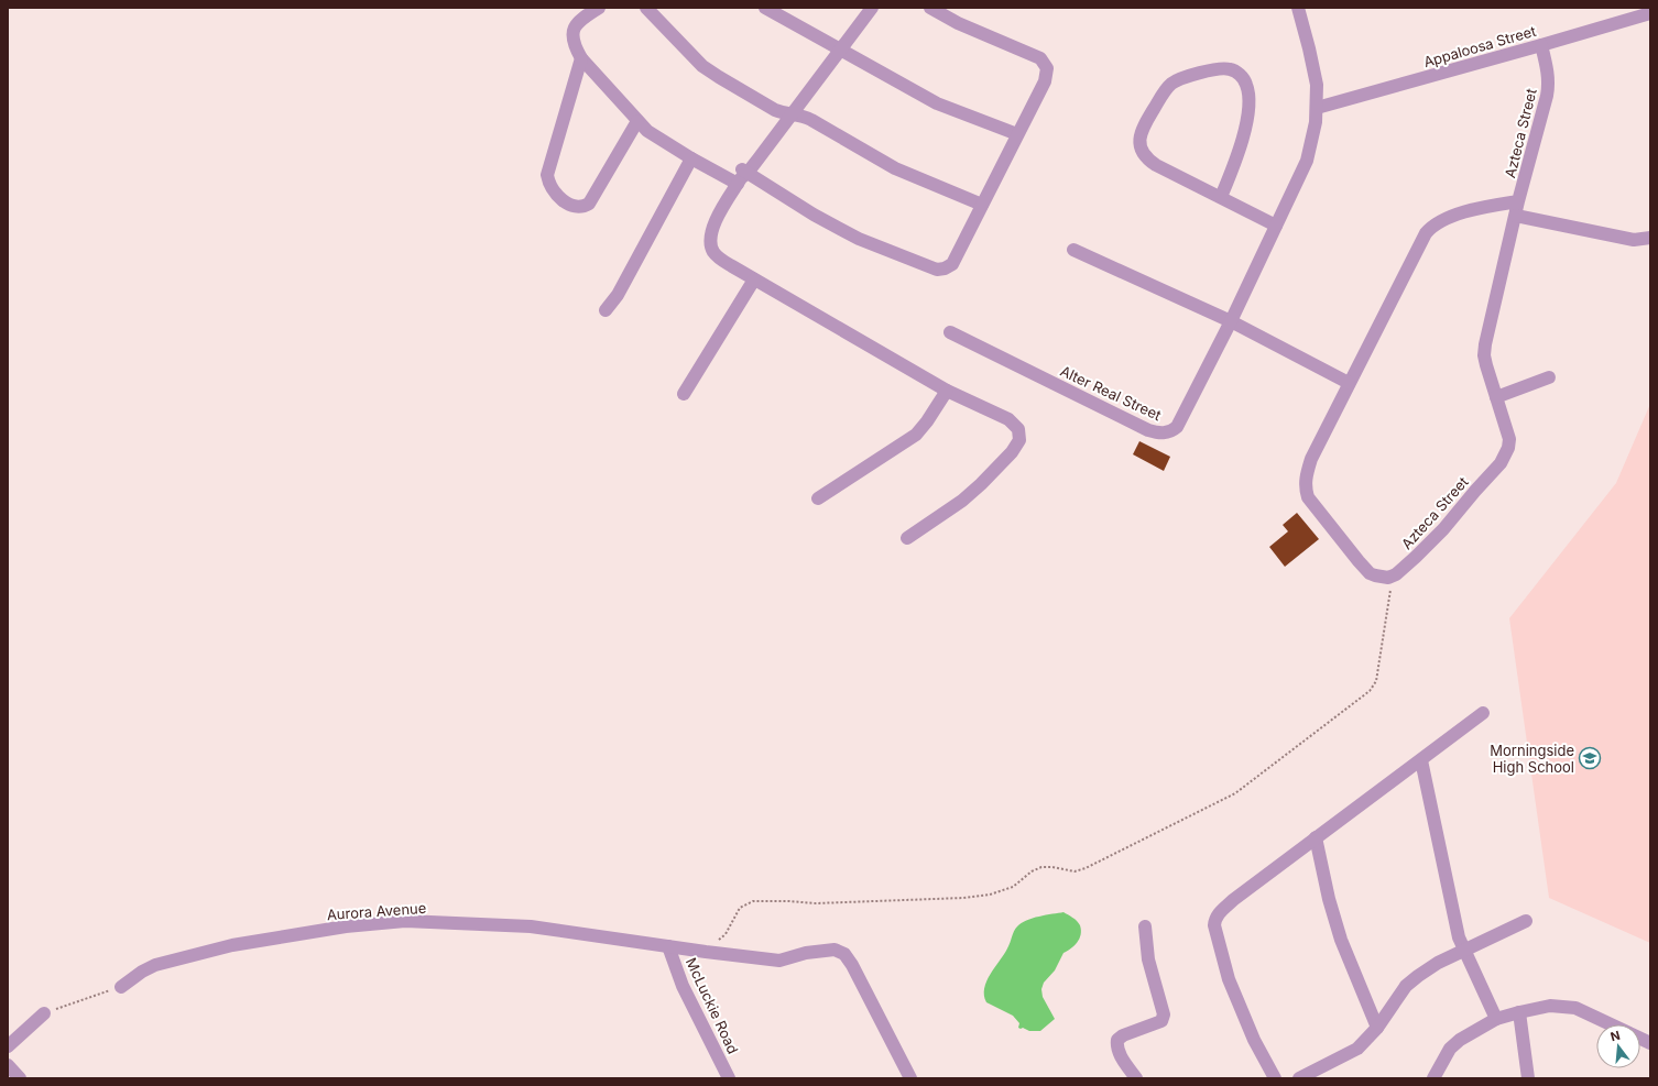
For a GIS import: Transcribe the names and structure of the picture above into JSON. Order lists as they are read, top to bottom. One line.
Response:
{"streets":{"street":["Appaloosa Street","Azteca Street","Alter Real Street","Aurora Avenue","McLuckie Road"]},"crossings":[["Appaloosa Street","Azteca Street"],["Appaloosa Street","Alter Real Street"],["Aurora Avenue","McLuckie Road"]],"places":{"school or university":["Morningside High School"]},"north":"top"}
